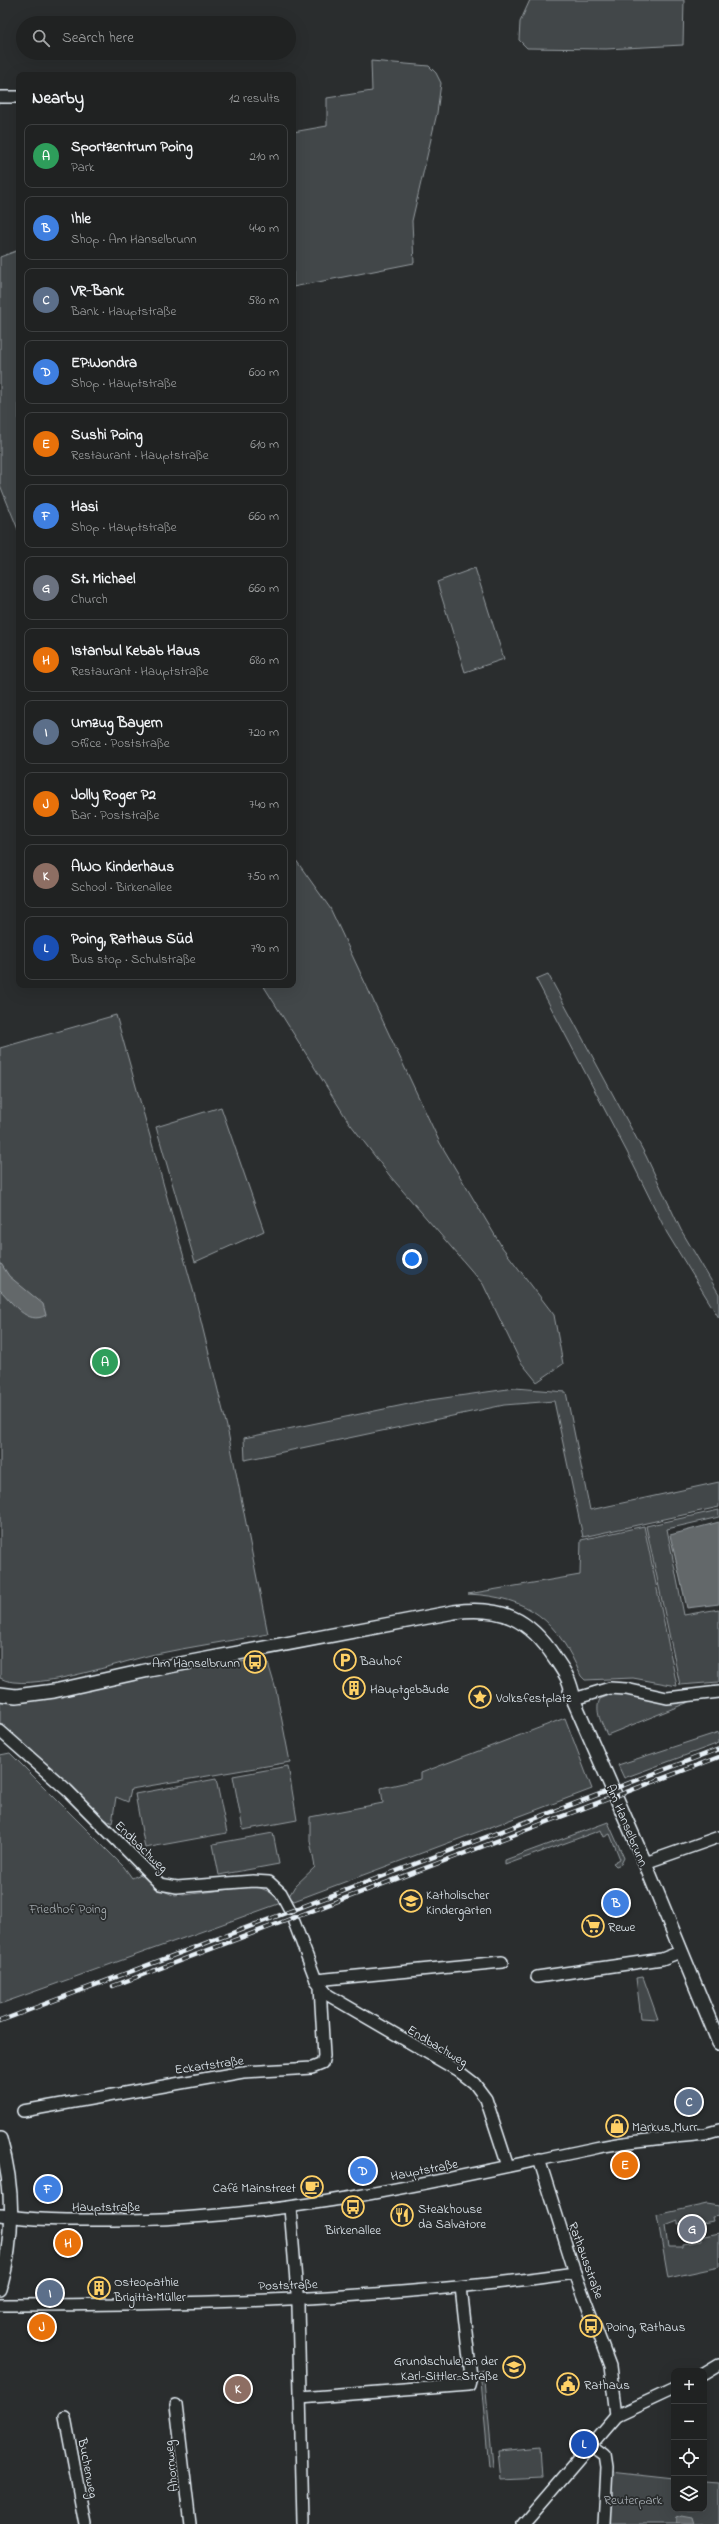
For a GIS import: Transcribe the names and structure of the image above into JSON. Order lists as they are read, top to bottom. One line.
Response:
{"streets":{"street":["Am Hanselbrunn","Endbachweg","Eckartstraße","Hauptstraße","Rathausstraße","Poststraße","Ahornweg","Buchenweg"]},"crossings":[["Endbachweg","Eckartstraße"],["Endbachweg","Hauptstraße"],["Hauptstraße","Rathausstraße"],["Rathausstraße","Poststraße"]],"parks":["Friedhof Poing","Reuterpark"],"places":{"parking":["Bauhof"],"bus stop":["Am Hanselbrunn","Birkenallee","Poing, Rathaus"],"building":["Hauptgebäude","Osteopathie Brigitta Müller"],"place":["Volksfestplatz"],"school or university":["Katholischer Kindergarten","Grundschule an der Karl-Sittler-Straße"],"supermarket":["Rewe"],"shop":["Markus Murr"],"cafe":["Café Mainstreet"],"restaurant":["Steakhouse da Salvatore"],"public building":["Rathaus"]},"page":{"search":"Search here","heading":["Nearby","12 results"],"list":[{"mark":"A","name":"Sportzentrum Poing","note":"Park","value":"210 m"},{"mark":"B","name":"Ihle","note":"Shop · Am Hanselbrunn","value":"440 m"},{"mark":"C","name":"VR-Bank","note":"Bank · Hauptstraße","value":"580 m"},{"mark":"D","name":"EP:Wondra","note":"Shop · Hauptstraße","value":"600 m"},{"mark":"E","name":"Sushi Poing","note":"Restaurant · Hauptstraße","value":"610 m"},{"mark":"F","name":"Hasi","note":"Shop · Hauptstraße","value":"660 m"},{"mark":"G","name":"St. Michael","note":"Church","value":"660 m"},{"mark":"H","name":"Istanbul Kebab Haus","note":"Restaurant · Hauptstraße","value":"680 m"},{"mark":"I","name":"Umzug Bayern","note":"Office · Poststraße","value":"720 m"},{"mark":"J","name":"Jolly Roger P2","note":"Bar · Poststraße","value":"740 m"},{"mark":"K","name":"AWO Kinderhaus","note":"School · Birkenallee","value":"750 m"},{"mark":"L","name":"Poing, Rathaus Süd","note":"Bus stop · Schulstraße","value":"790 m"}],"pins":["A","B","C","E","D","F","G","H","I","J","K","L"],"map_buttons":["+","−"]}}
